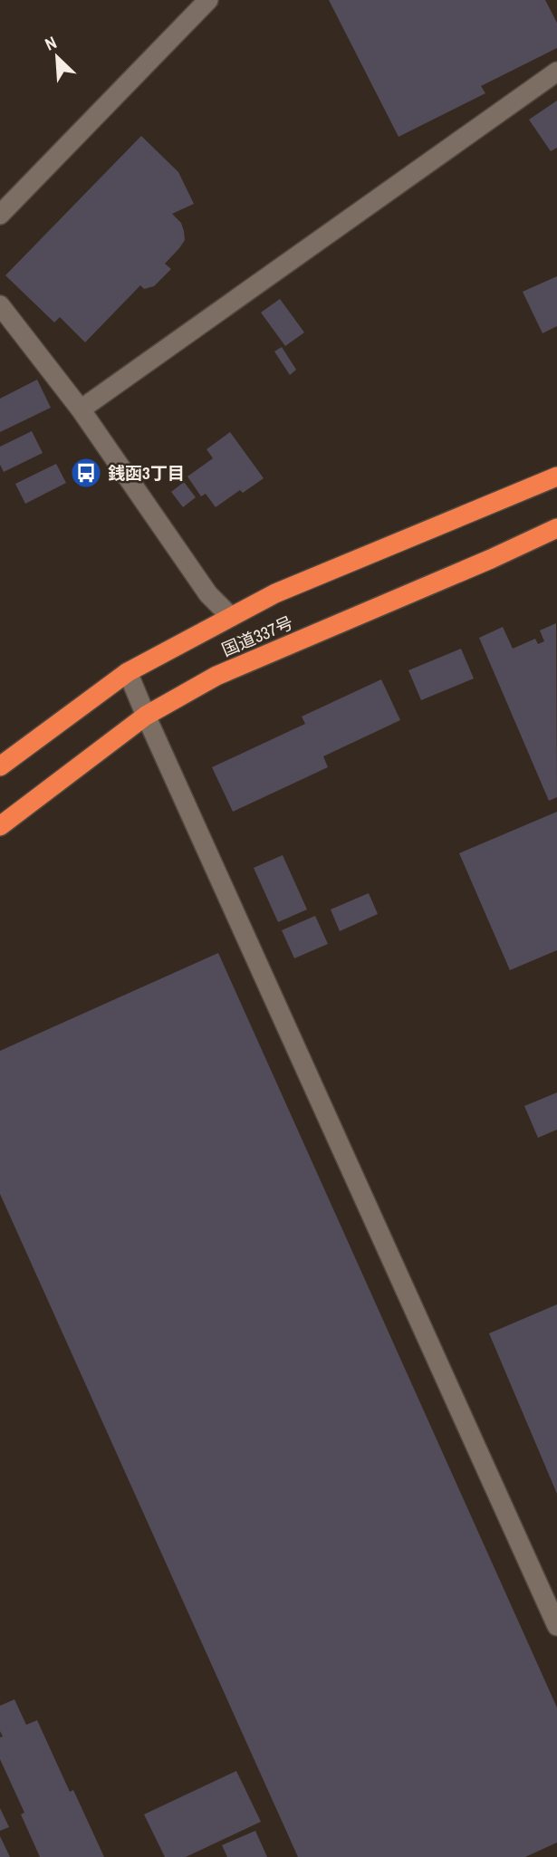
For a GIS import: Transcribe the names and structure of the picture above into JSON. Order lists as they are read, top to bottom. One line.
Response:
{"streets":{"highway":["国道337号"]},"places":{"bus stop":["銭函3丁目"]},"north":"top left"}
